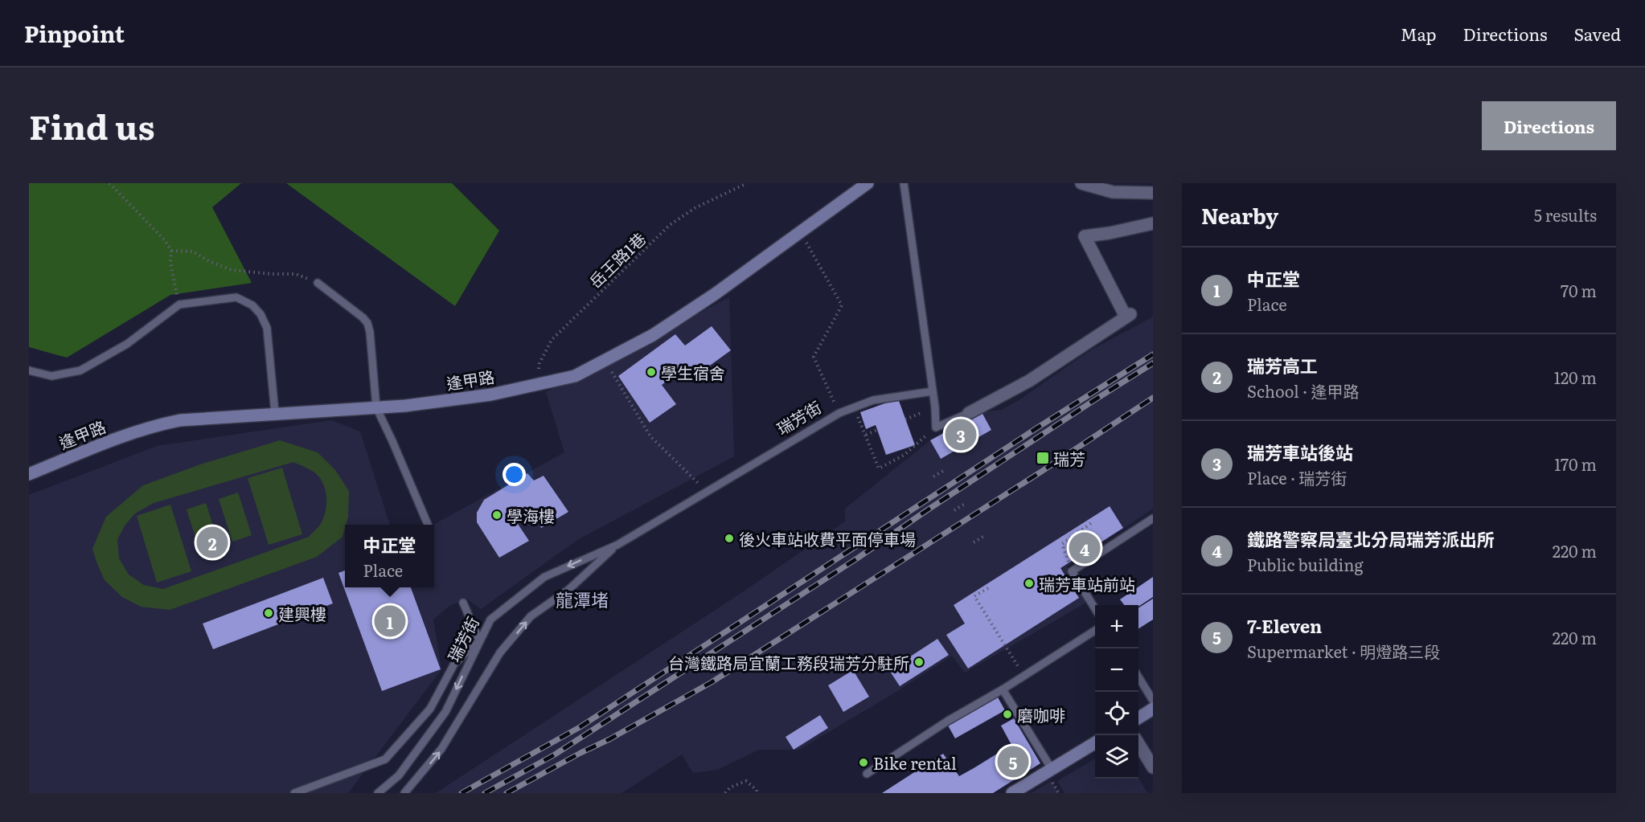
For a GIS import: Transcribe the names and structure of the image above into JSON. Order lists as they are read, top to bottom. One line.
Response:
{"streets":{"main road":["逢甲路"],"lane":["瑞芳街"],"path":["岳王路1巷"]},"crossings":[["岳王路1巷","逢甲路"]],"districts":["龍潭堵"],"places":{"other":["學生宿舍","學海樓","後火車站收費平面停車場","瑞芳車站前站","建興樓","台灣鐵路局宜蘭工務段瑞芳分駐所","磨咖啡","Bike rental"],"transit":["瑞芳"]},"page":{"header":"Pinpoint","nav":["Map","Directions","Saved"],"title":"Find us","buttons":"Directions","heading":["Nearby","5 results"],"list":[{"mark":"1","name":"中正堂","note":"Place","value":"70 m"},{"mark":"2","name":"瑞芳高工","note":"School · 逢甲路","value":"120 m"},{"mark":"3","name":"瑞芳車站後站","note":"Place · 瑞芳街","value":"170 m"},{"mark":"4","name":"鐵路警察局臺北分局瑞芳派出所","note":"Public building","value":"220 m"},{"mark":"5","name":"7-Eleven","note":"Supermarket · 明燈路三段","value":"220 m"}],"pins":["3","2","4","1","5"],"popup":["中正堂","Place"],"map_buttons":["+","−"]}}
